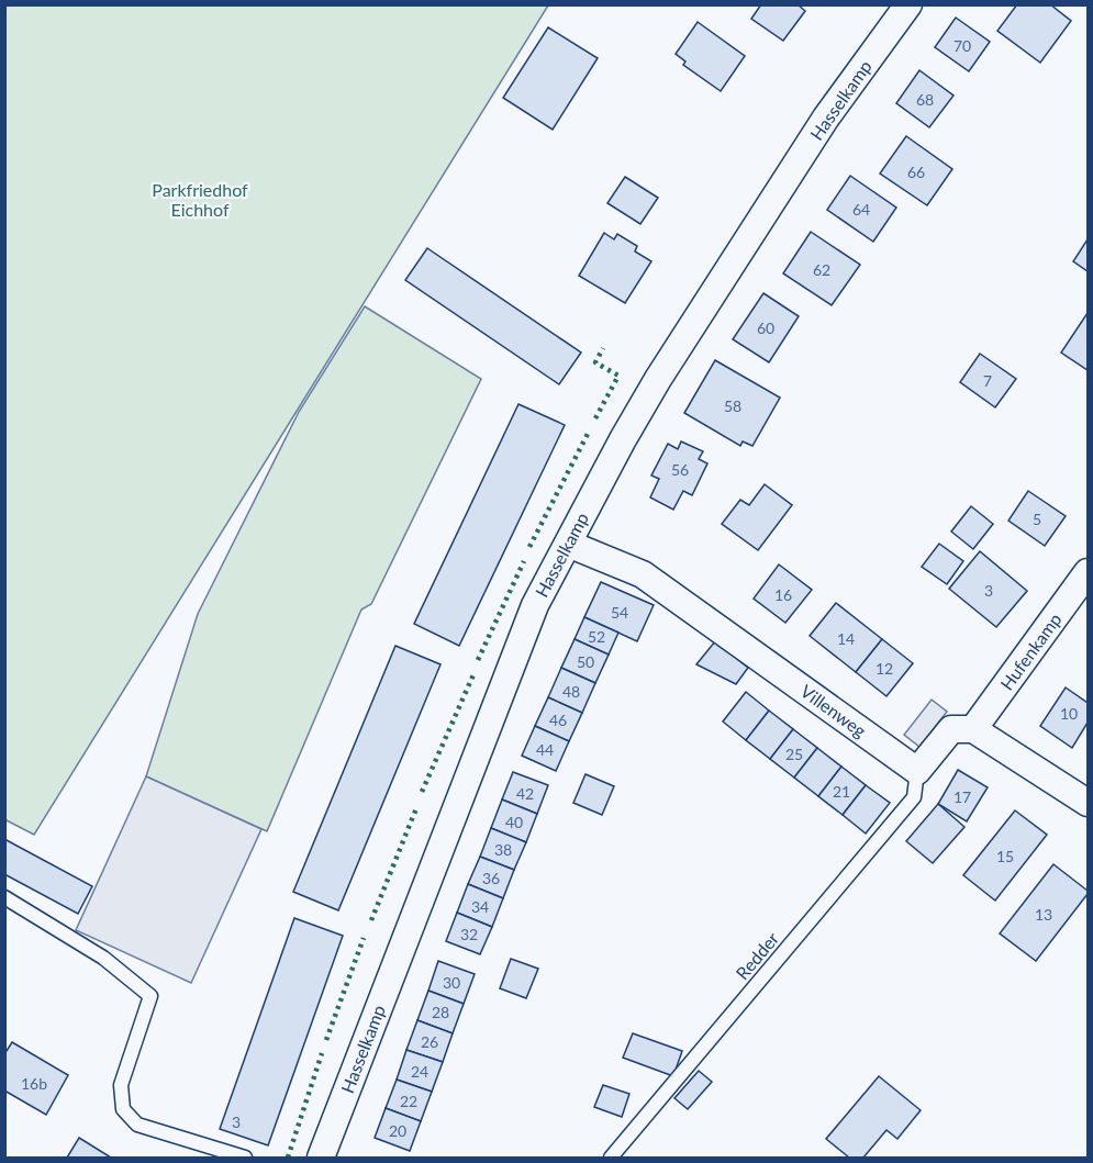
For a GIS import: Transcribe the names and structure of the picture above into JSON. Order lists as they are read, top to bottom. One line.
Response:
{"streets":{"street":["Hasselkamp","Hufenkamp","Villenweg"],"lane":["Redder"]},"crossings":[["Hasselkamp","Villenweg"],["Villenweg","Redder"]],"parks":["Parkfriedhof Eichhof"],"house_numbers":["70","68","66","64","62","60","7","58","56","5","3","16","54","52","14","50","12","48","10","46","44","25","21","42","17","40","38","15","36","34","13","32","30","28","26","24","16b","22","3","20"]}
